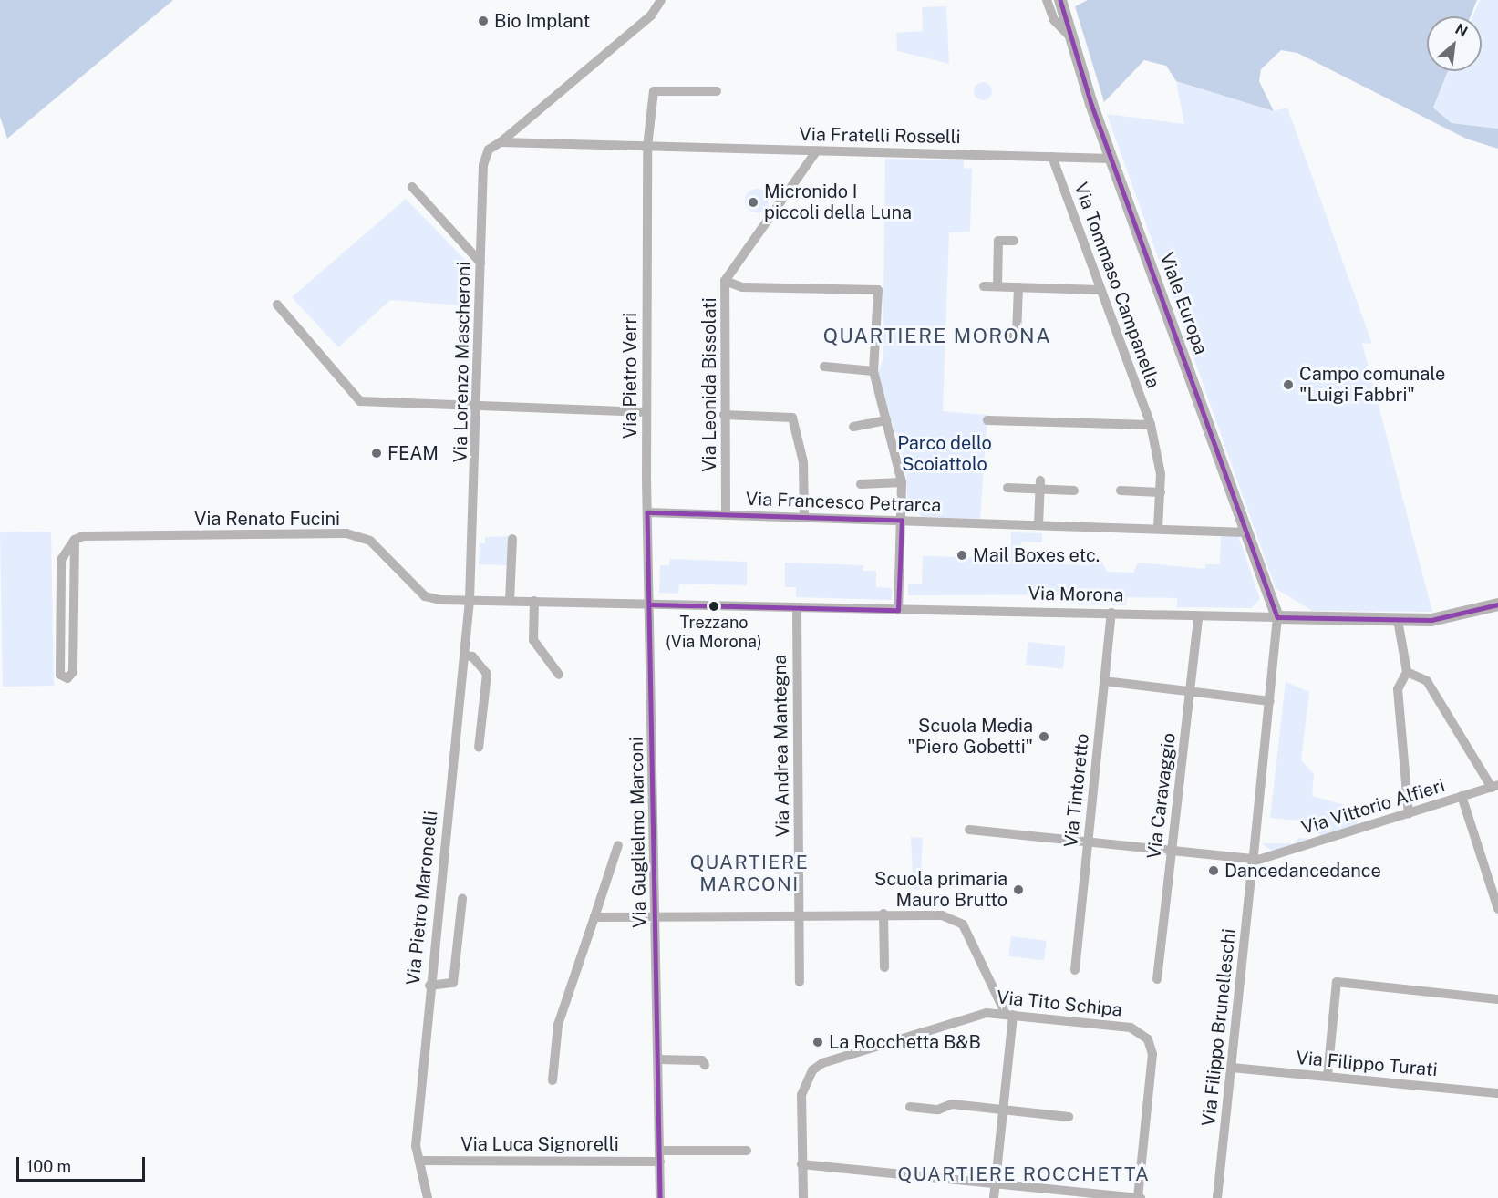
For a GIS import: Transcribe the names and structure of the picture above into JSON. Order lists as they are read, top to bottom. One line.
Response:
{"streets":{"main road":["Viale Europa","Via Morona"],"street":["Via Fratelli Rosselli","Via Tommaso Campanella","Via Lorenzo Mascheroni","Via Pietro Verri","Via Leonida Bissolati","Via Francesco Petrarca","Via Renato Fucini","Via Andrea Mantegna","Via Tintoretto","Via Caravaggio","Via Vittorio Alfieri","Via Guglielmo Marconi","Via Pietro Maroncelli","Via Tito Schipa","Via Filippo Brunelleschi","Via Filippo Turati","Via Luca Signorelli"]},"crossings":[["Via Fratelli Rosselli","Via Tommaso Campanella"],["Via Fratelli Rosselli","Viale Europa"],["Via Fratelli Rosselli","Via Lorenzo Mascheroni"],["Via Fratelli Rosselli","Via Pietro Verri"],["Via Fratelli Rosselli","Via Leonida Bissolati"],["Via Tommaso Campanella","Via Francesco Petrarca"],["Viale Europa","Via Francesco Petrarca"],["Viale Europa","Via Morona"],["Viale Europa","Via Filippo Brunelleschi"],["Via Lorenzo Mascheroni","Via Renato Fucini"],["Via Lorenzo Mascheroni","Via Pietro Maroncelli"],["Via Pietro Verri","Via Francesco Petrarca"],["Via Pietro Verri","Via Renato Fucini"],["Via Pietro Verri","Via Morona"],["Via Pietro Verri","Via Guglielmo Marconi"],["Via Leonida Bissolati","Via Francesco Petrarca"],["Via Renato Fucini","Via Morona"],["Via Renato Fucini","Via Guglielmo Marconi"],["Via Renato Fucini","Via Pietro Maroncelli"],["Via Morona","Via Andrea Mantegna"],["Via Morona","Via Tintoretto"],["Via Morona","Via Caravaggio"],["Via Morona","Via Guglielmo Marconi"],["Via Morona","Via Filippo Brunelleschi"],["Via Vittorio Alfieri","Via Filippo Brunelleschi"],["Via Guglielmo Marconi","Via Luca Signorelli"],["Via Pietro Maroncelli","Via Luca Signorelli"],["Via Filippo Brunelleschi","Via Filippo Turati"]],"districts":["QUARTIERE MORONA","QUARTIERE MARCONI","QUARTIERE ROCCHETTA"],"parks":["Parco dello Scoiattolo"],"places":["Bio Implant","Micronido I piccoli della Luna","Campo comunale \"Luigi Fabbri\"","FEAM","Mail Boxes etc.","Trezzano (Via Morona)","Scuola Media \"Piero Gobetti\"","Dancedancedance","Scuola primaria Mauro Brutto","La Rocchetta B&B"],"scale_bar":"100 m","north":"top right"}
